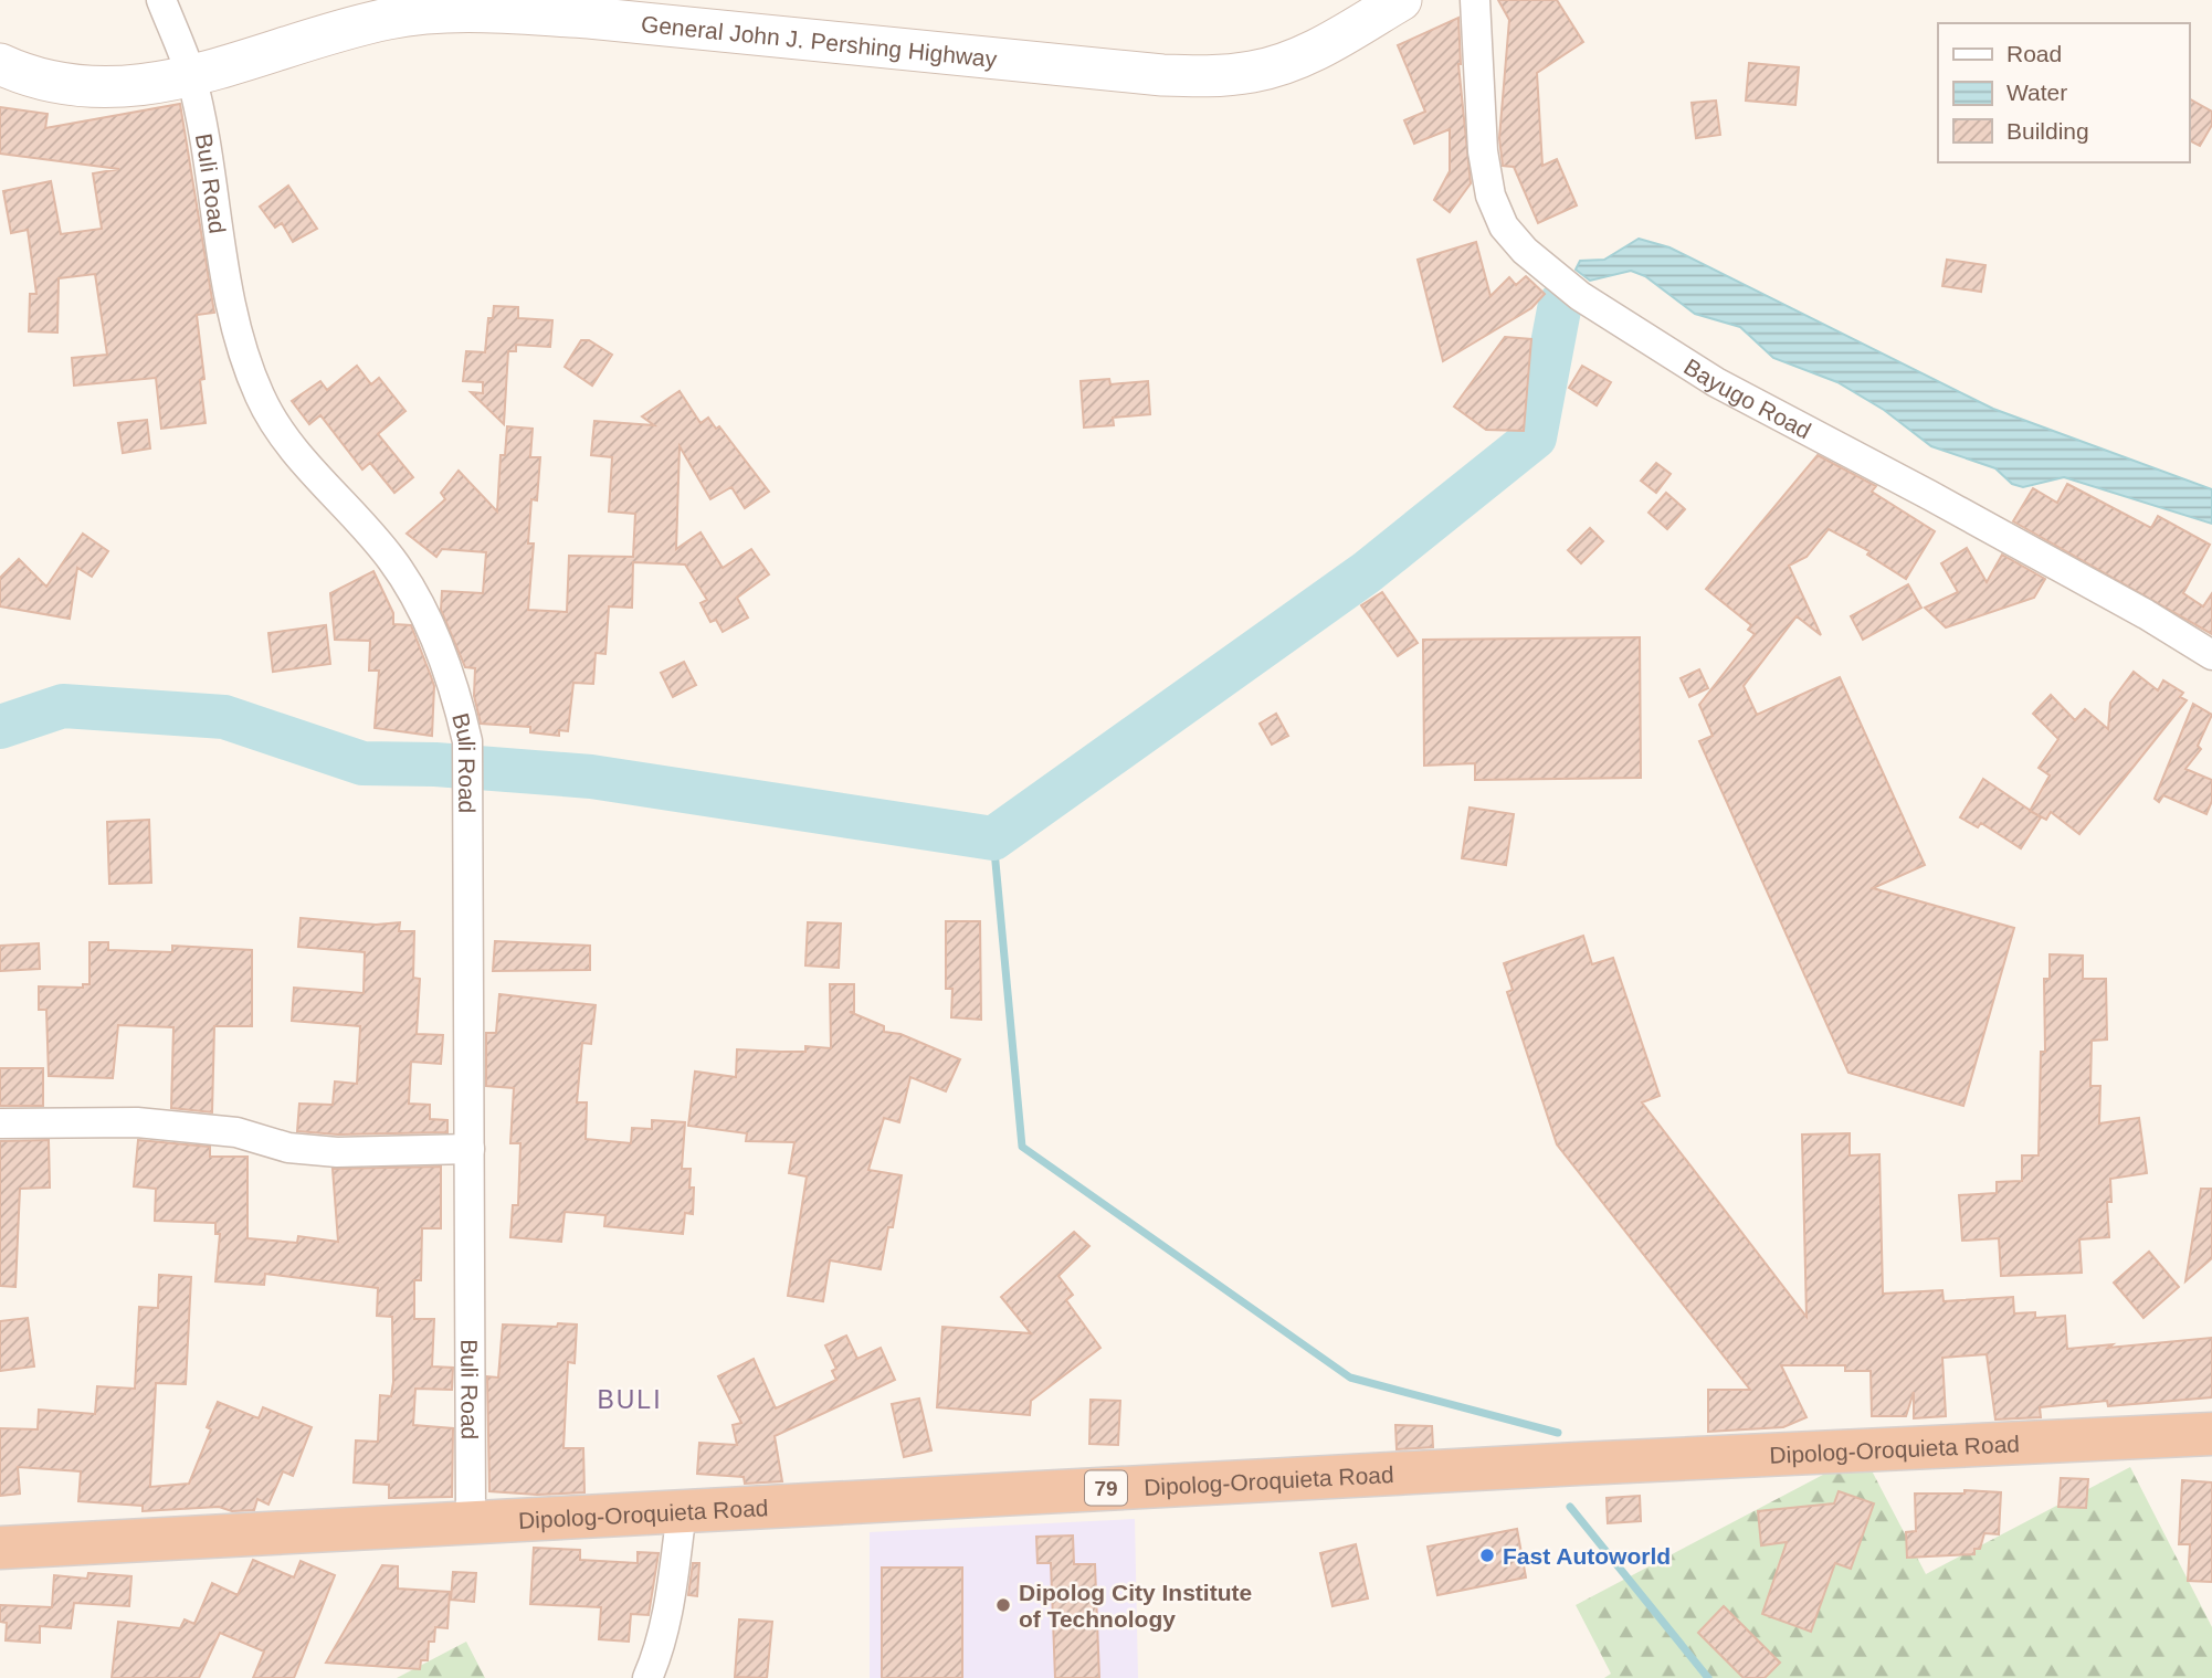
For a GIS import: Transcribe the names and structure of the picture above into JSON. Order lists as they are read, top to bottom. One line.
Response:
{"streets":{"highway":["Dipolog-Oroquieta Road","79"],"main road":["General John J. Pershing Highway"],"street":["Buli Road","Bayugo Road"]},"crossings":[["General John J. Pershing Highway","Buli Road"],["Buli Road","Dipolog-Oroquieta Road"]],"districts":["BULI"],"places":["Fast Autoworld","Dipolog City Institute of Technology"],"legend":["Road","Water","Building"]}
